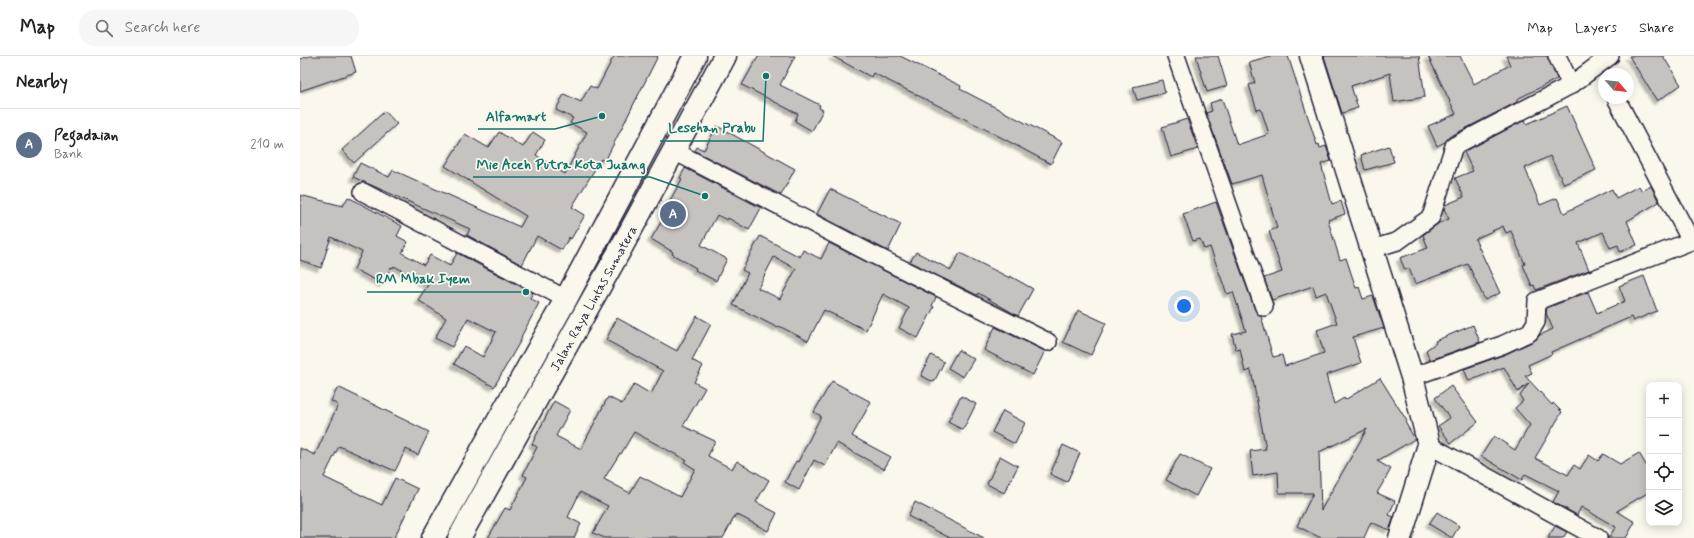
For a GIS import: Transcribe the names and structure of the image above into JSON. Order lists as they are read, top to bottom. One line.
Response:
{"streets":{"main road":["Jalan Raya Lintas Sumatera"]},"places":["Lesehan Prabu","Alfamart","Mie Aceh Putra Kota Juang","RM Mbak Iyem"],"north":"bottom right","page":{"header":"Map","search":"Search here","nav":["Map","Layers","Share"],"heading":"Nearby","list":[{"mark":"A","name":"Pegadaian","note":"Bank","value":"210 m"}],"pins":"A","map_buttons":["+","−"]}}
